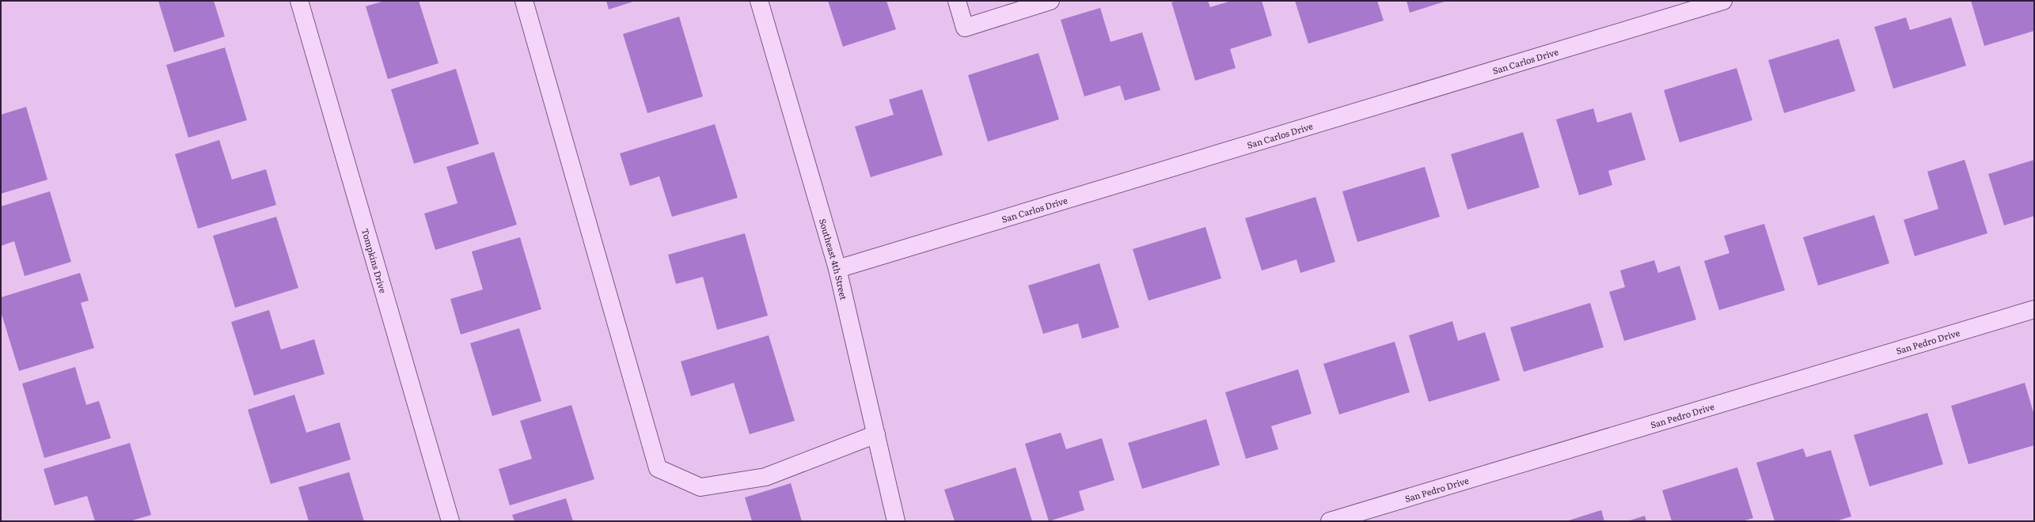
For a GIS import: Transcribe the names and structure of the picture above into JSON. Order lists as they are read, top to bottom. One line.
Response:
{"streets":{"street":["San Carlos Drive","Southeast 4th Street","Tompkins Drive","San Pedro Drive"]},"crossings":[["San Carlos Drive","Southeast 4th Street"]]}
